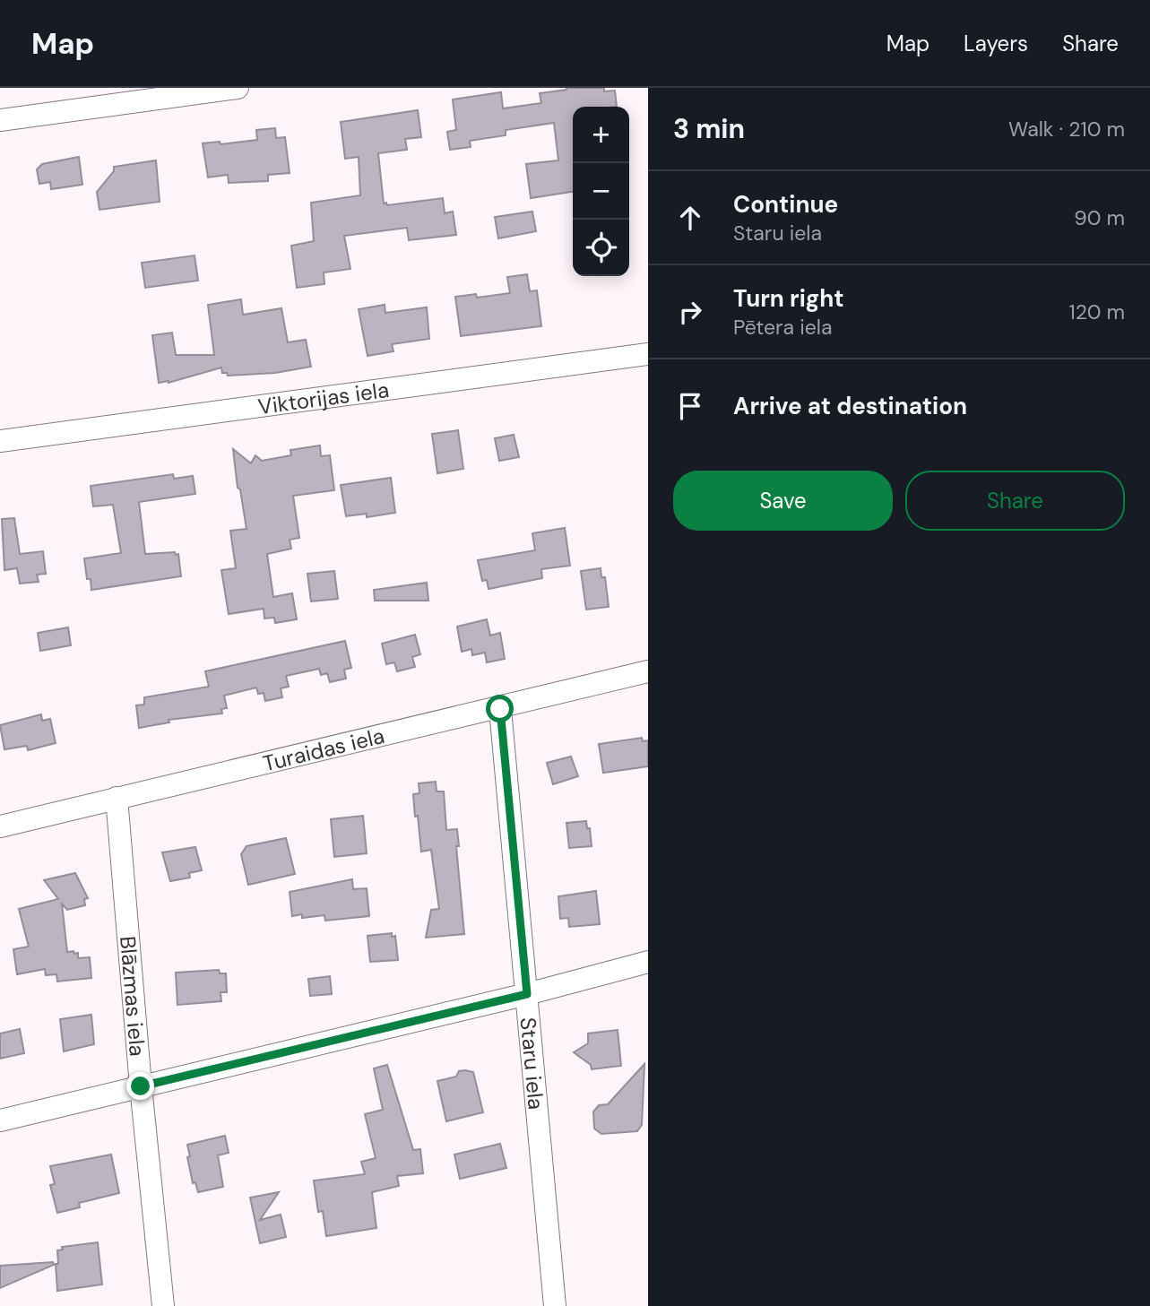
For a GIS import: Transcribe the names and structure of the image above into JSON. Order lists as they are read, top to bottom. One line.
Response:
{"streets":{"street":["Viktorijas iela","Turaidas iela","Blāzmas iela","Staru iela"]},"crossings":[["Turaidas iela","Blāzmas iela"],["Turaidas iela","Staru iela"]],"page":{"header":"Map","nav":["Map","Layers","Share"],"heading":["3 min","Walk · 210 m"],"map_buttons":["+","−"],"list":[["Continue","Staru iela","90 m"],["Turn right","Pētera iela","120 m"],"Arrive at destination"],"buttons":["Save","Share"]}}
